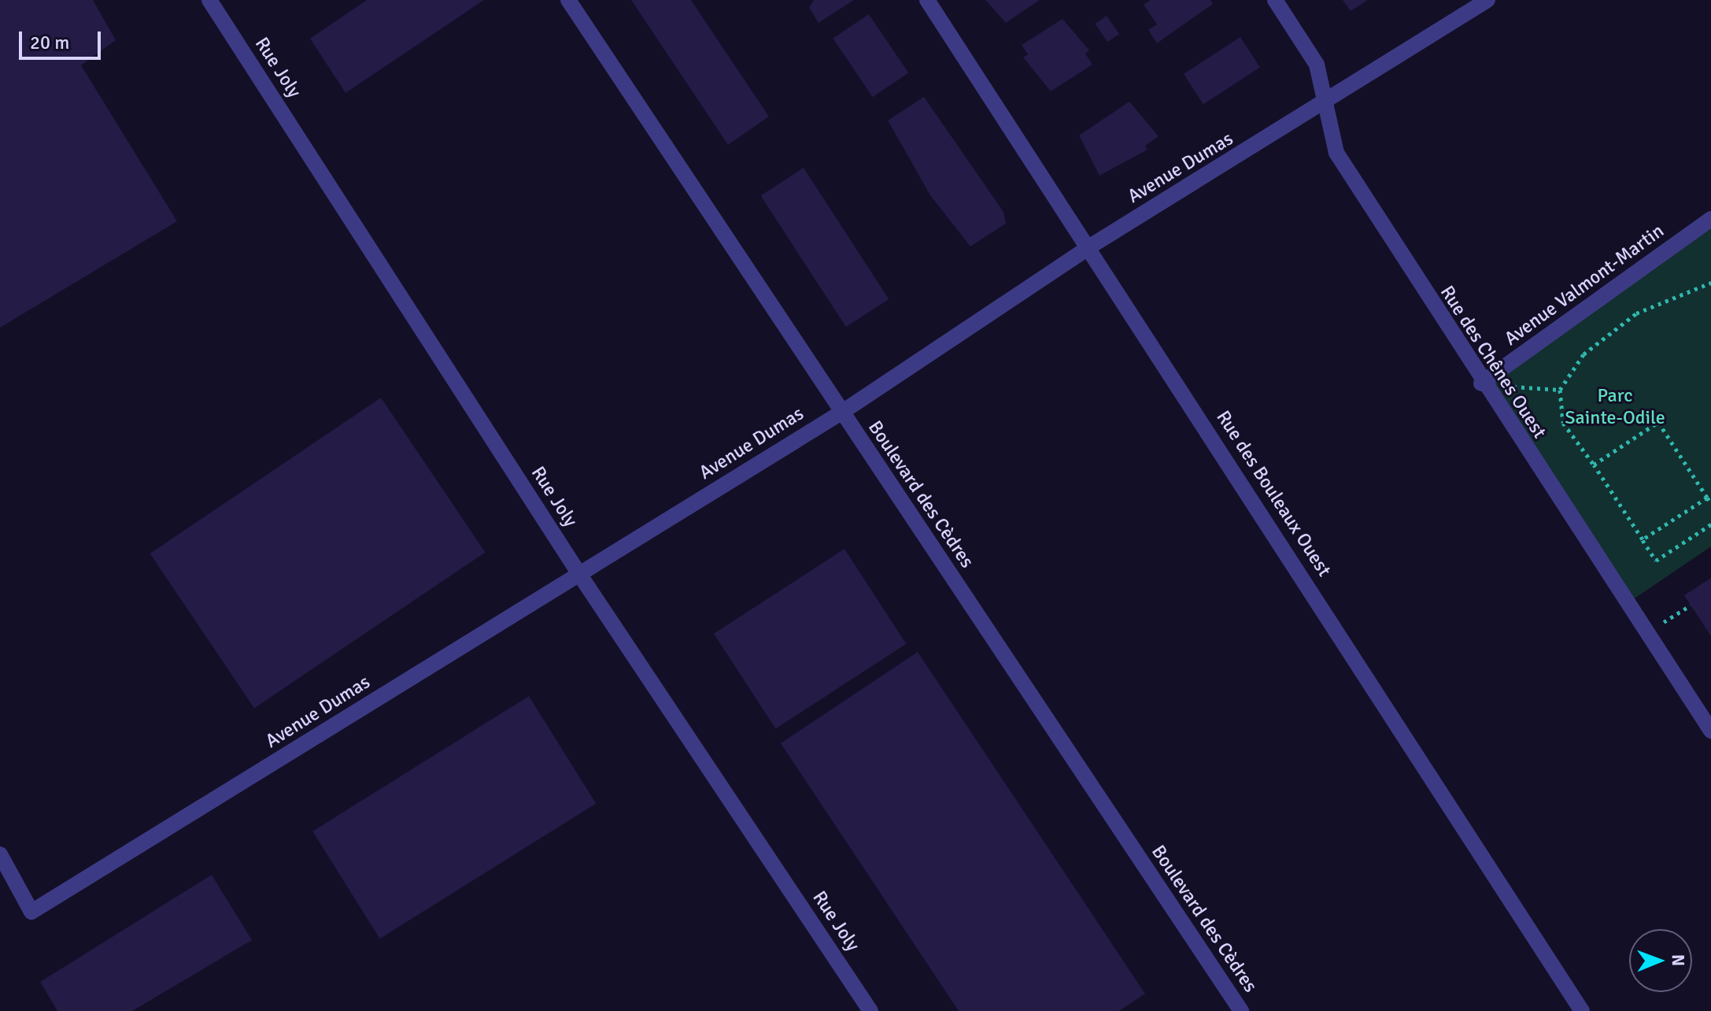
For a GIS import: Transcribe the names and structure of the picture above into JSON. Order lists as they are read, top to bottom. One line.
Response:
{"streets":{"street":["Rue Joly","Avenue Dumas","Avenue Valmont-Martin","Rue des Chênes Ouest","Rue des Bouleaux Ouest","Boulevard des Cèdres"]},"crossings":[["Rue Joly","Avenue Dumas"],["Avenue Dumas","Rue des Chênes Ouest"],["Avenue Dumas","Rue des Bouleaux Ouest"],["Avenue Dumas","Boulevard des Cèdres"],["Avenue Valmont-Martin","Rue des Chênes Ouest"]],"parks":["Parc Sainte-Odile"],"scale_bar":"20 m","north":"right"}
